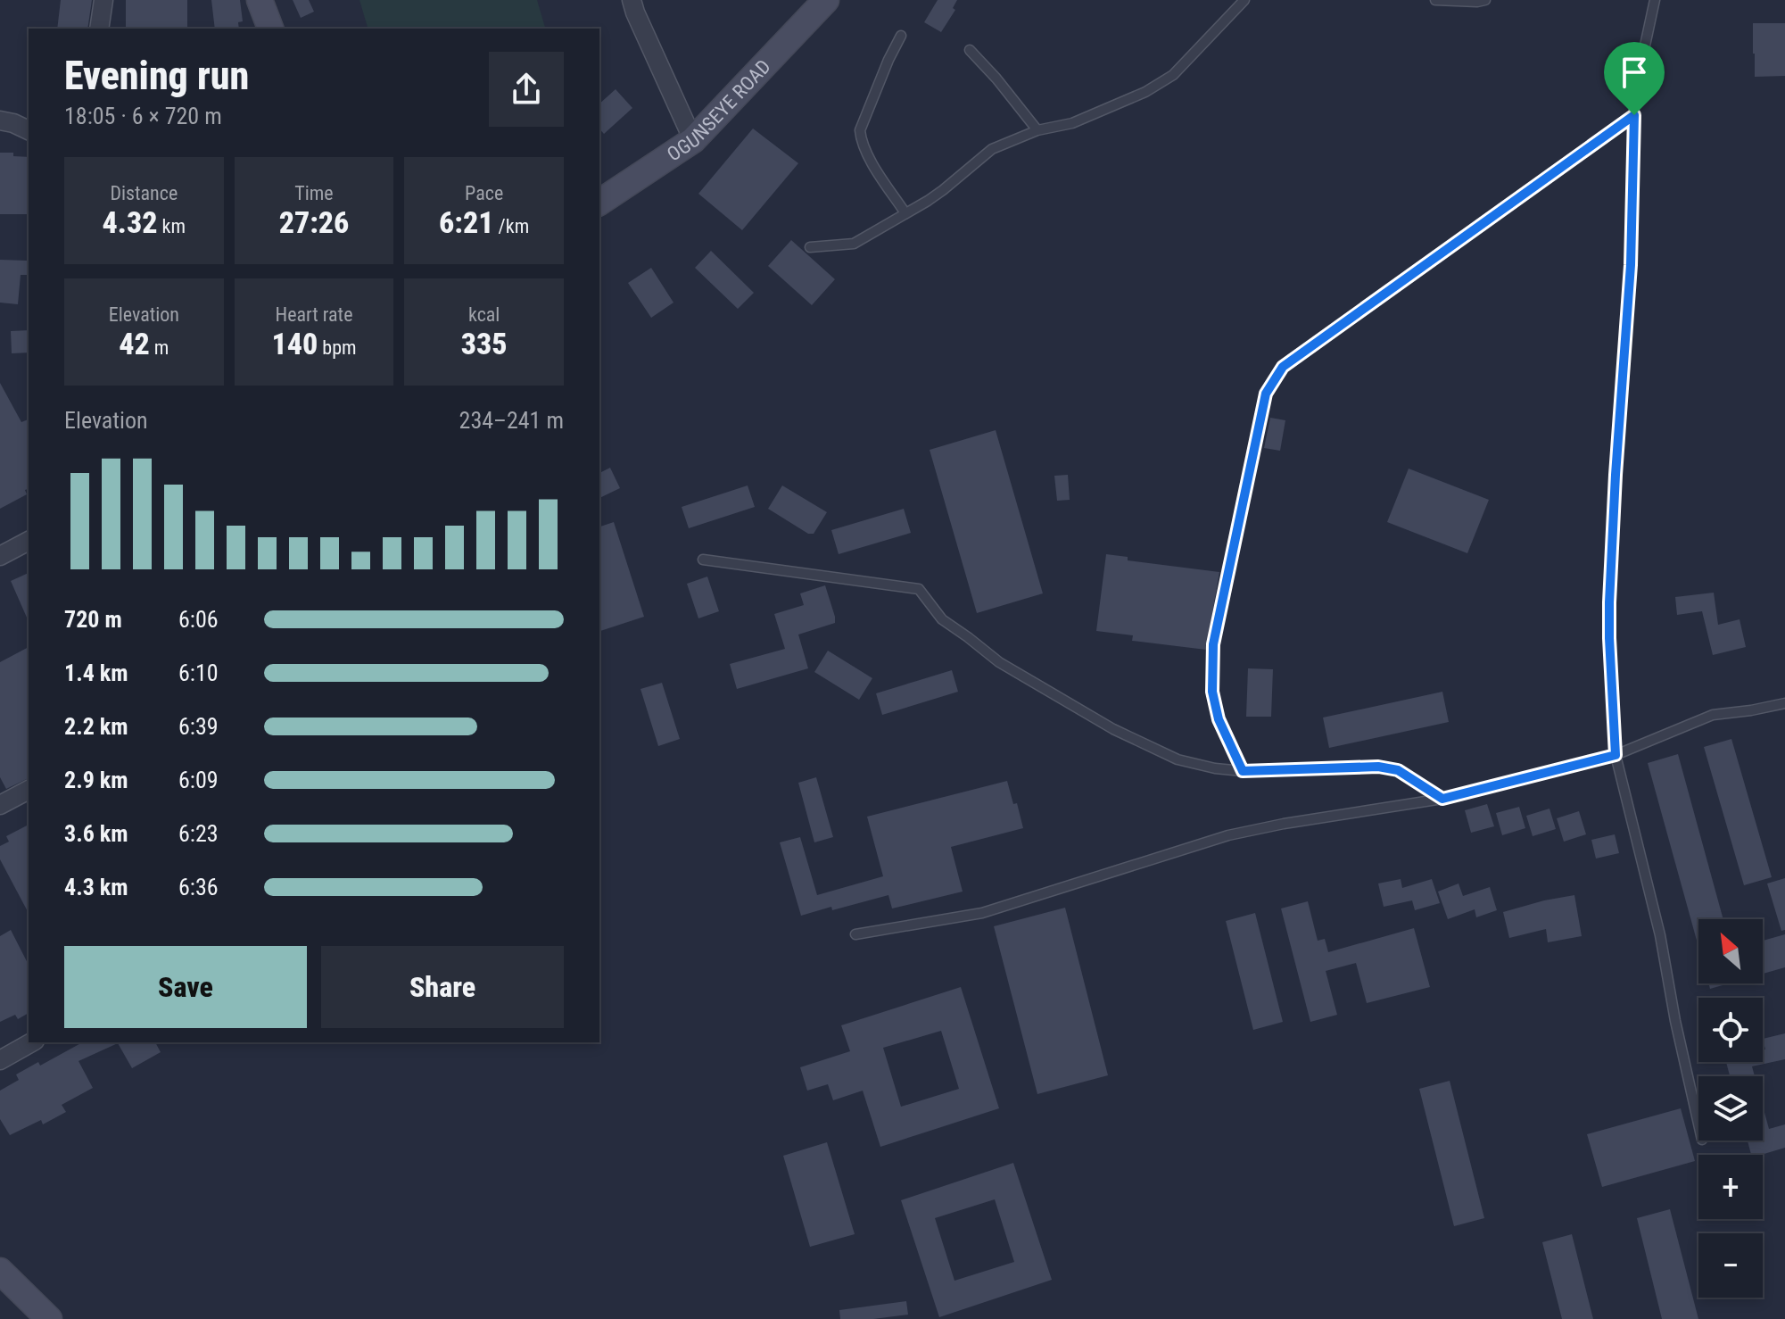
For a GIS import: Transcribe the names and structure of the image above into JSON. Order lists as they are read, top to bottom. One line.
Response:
{"streets":{"street":["OGUNSEYE ROAD"]},"north":"top left","page":{"heading":["Evening run","18:05 · 6 × 720 m"],"stats":[["Distance","4.32 km"],["Time","27:26"],["Pace","6:21 /km"],["Elevation","42 m"],["Heart rate","140 bpm"],["kcal","335"]],"chart":["Elevation","234–241 m"],"list":[{"name":"720 m","note":"6:06"},{"name":"1.4 km","note":"6:10"},{"name":"2.2 km","note":"6:39"},{"name":"2.9 km","note":"6:09"},{"name":"3.6 km","note":"6:23"},{"name":"4.3 km","note":"6:36"}],"map_buttons":["+","−"],"buttons":["Save","Share"]}}
